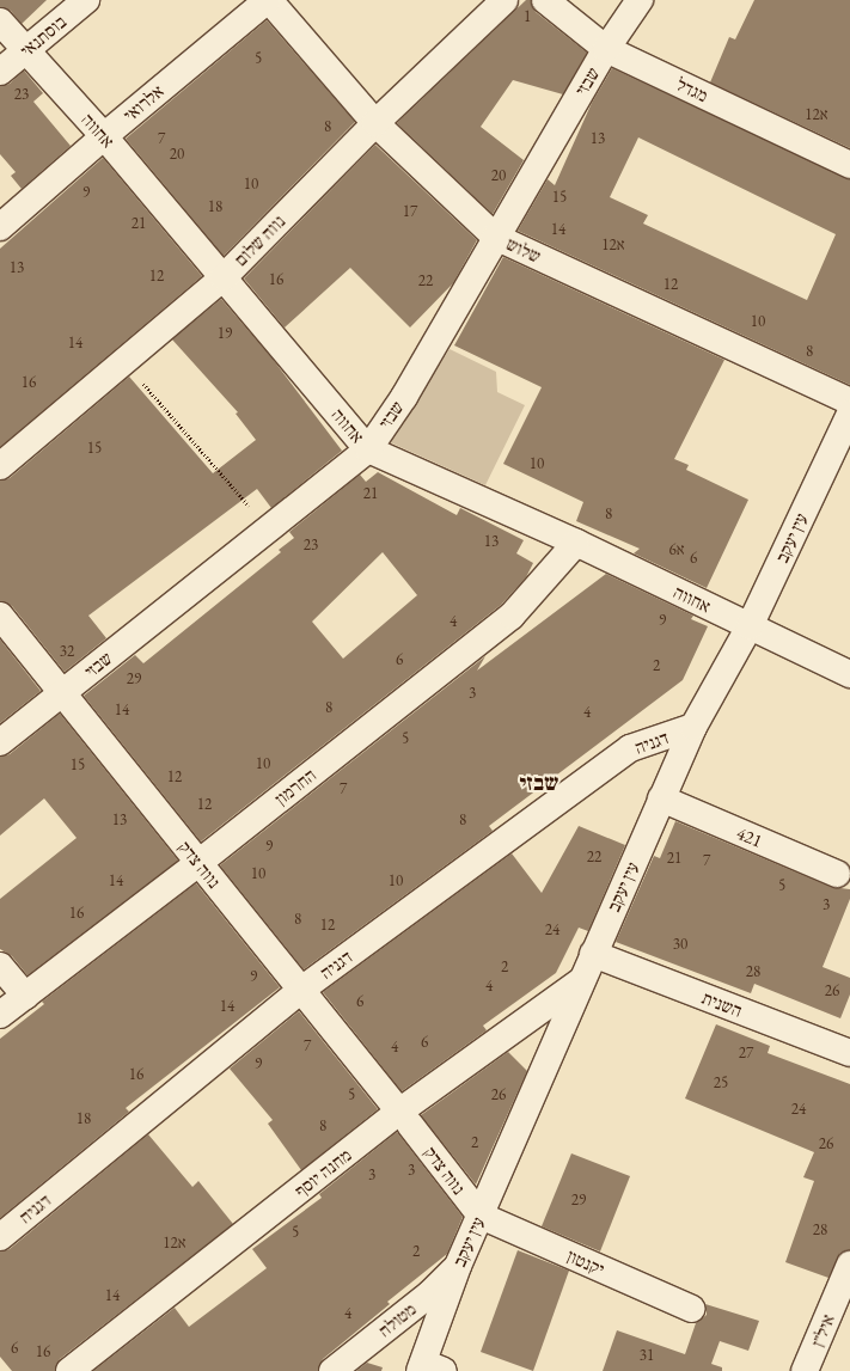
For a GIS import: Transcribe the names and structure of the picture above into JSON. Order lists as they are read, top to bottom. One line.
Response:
{"streets":{"street":["בוסתנאי","שבזי","מגדל","אלרואי","אחווה","נווה שלום","שלוש","עין יעקב","דגניה","החרמון","421","נווה צדק","השנית","מחנה יוסף","יקנטון","מטולה","איל״ן"]},"crossings":[["בוסתנאי","אחווה"],["שבזי","מגדל"],["שבזי","אחווה"],["שבזי","שלוש"],["שבזי","נווה צדק"],["אלרואי","אחווה"],["אלרואי","שלוש"],["אחווה","נווה שלום"],["אחווה","עין יעקב"],["אחווה","החרמון"],["נווה שלום","שלוש"],["עין יעקב","דגניה"],["עין יעקב","421"],["עין יעקב","נווה צדק"],["עין יעקב","השנית"],["עין יעקב","מחנה יוסף"],["עין יעקב","יקנטון"],["עין יעקב","מטולה"],["דגניה","נווה צדק"],["החרמון","נווה צדק"],["נווה צדק","מחנה יוסף"],["נווה צדק","יקנטון"]],"districts":["שבזי"],"house_numbers":["1","5","23","12א","8","7","13","20","20","10","9","15","18","17","21","14","12א","13","12","16","22","12","10","19","14","8","16","15","10","21","8","13","23","6א","6","9","4","32","6","2","29","3","8","14","4","5","10","15","12","7","12","13","8","9","22","21","7","10","14","10","5","3","16","8","12","24","30","2","28","9","4","26","6","14","6","7","4","27","9","16","25","5","26","24","18","8","2","26","3","3","29","28","5","12א","2","14","4","6","16","31"]}
